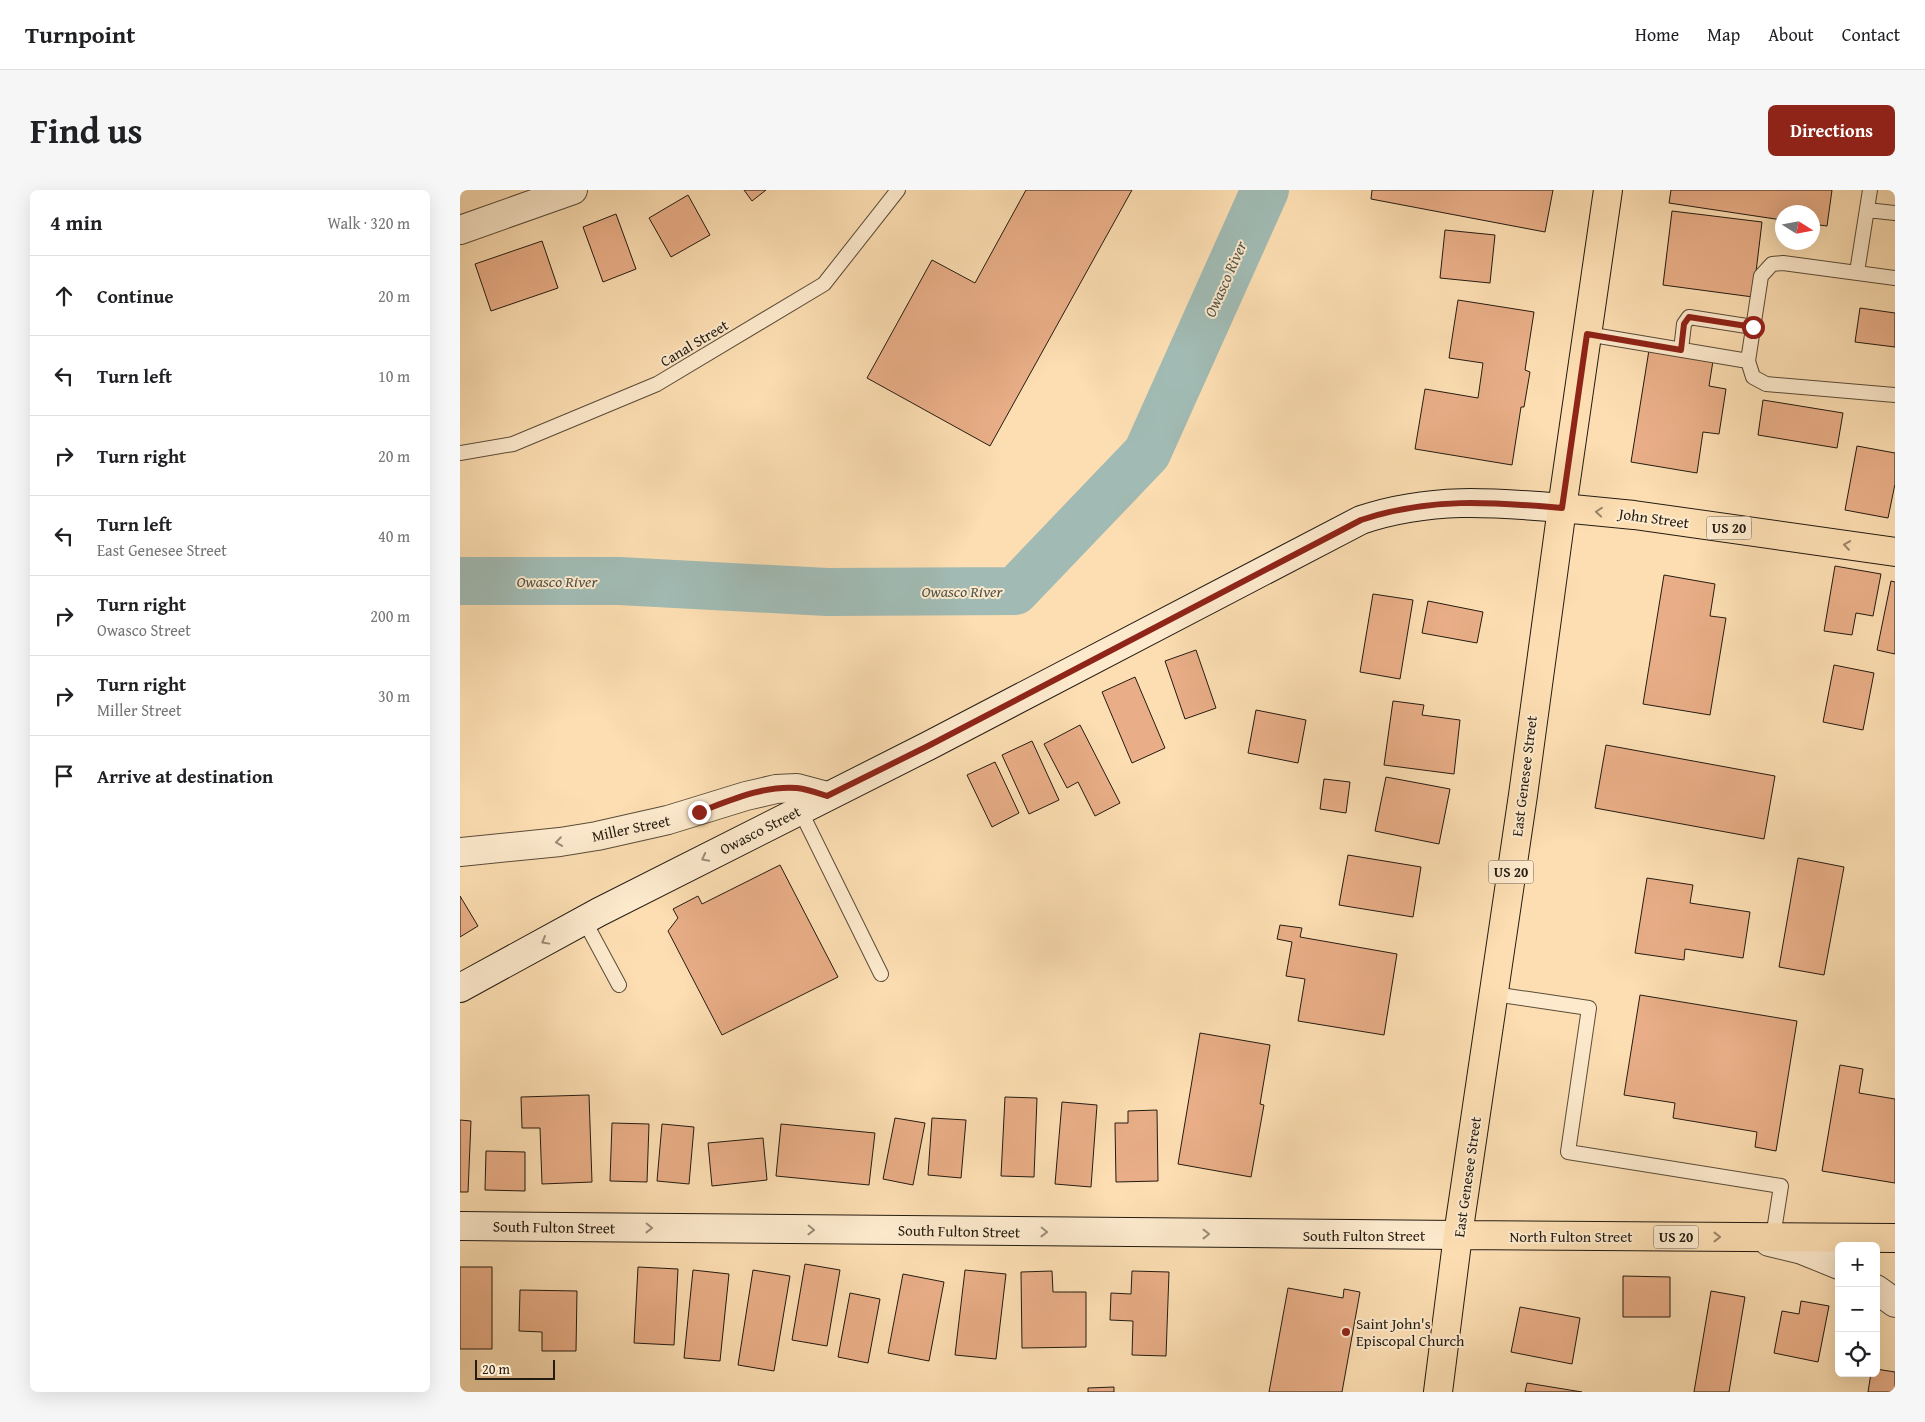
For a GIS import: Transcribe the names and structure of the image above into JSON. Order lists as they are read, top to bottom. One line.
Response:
{"streets":{"main road":["John Street","US 20","East Genesee Street","Miller Street","Owasco Street","South Fulton Street","North Fulton Street"],"lane":["Canal Street"]},"crossings":[["John Street","East Genesee Street"],["John Street","Owasco Street"],["East Genesee Street","Owasco Street"],["East Genesee Street","South Fulton Street"],["East Genesee Street","North Fulton Street"],["Miller Street","Owasco Street"],["South Fulton Street","North Fulton Street"]],"one_way":["John Street","Miller Street","South Fulton Street","North Fulton Street"],"water":["Owasco River"],"places":["Saint John's Episcopal Church"],"scale_bar":"20 m","north":"right","page":{"header":"Turnpoint","nav":["Home","Map","About","Contact"],"title":"Find us","buttons":"Directions","heading":["4 min","Walk · 320 m"],"list":[["Continue","20 m"],["Turn left","10 m"],["Turn right","20 m"],["Turn left","East Genesee Street","40 m"],["Turn right","Owasco Street","200 m"],["Turn right","Miller Street","30 m"],"Arrive at destination"],"map_buttons":["+","−"],"scale":"20 m"}}
